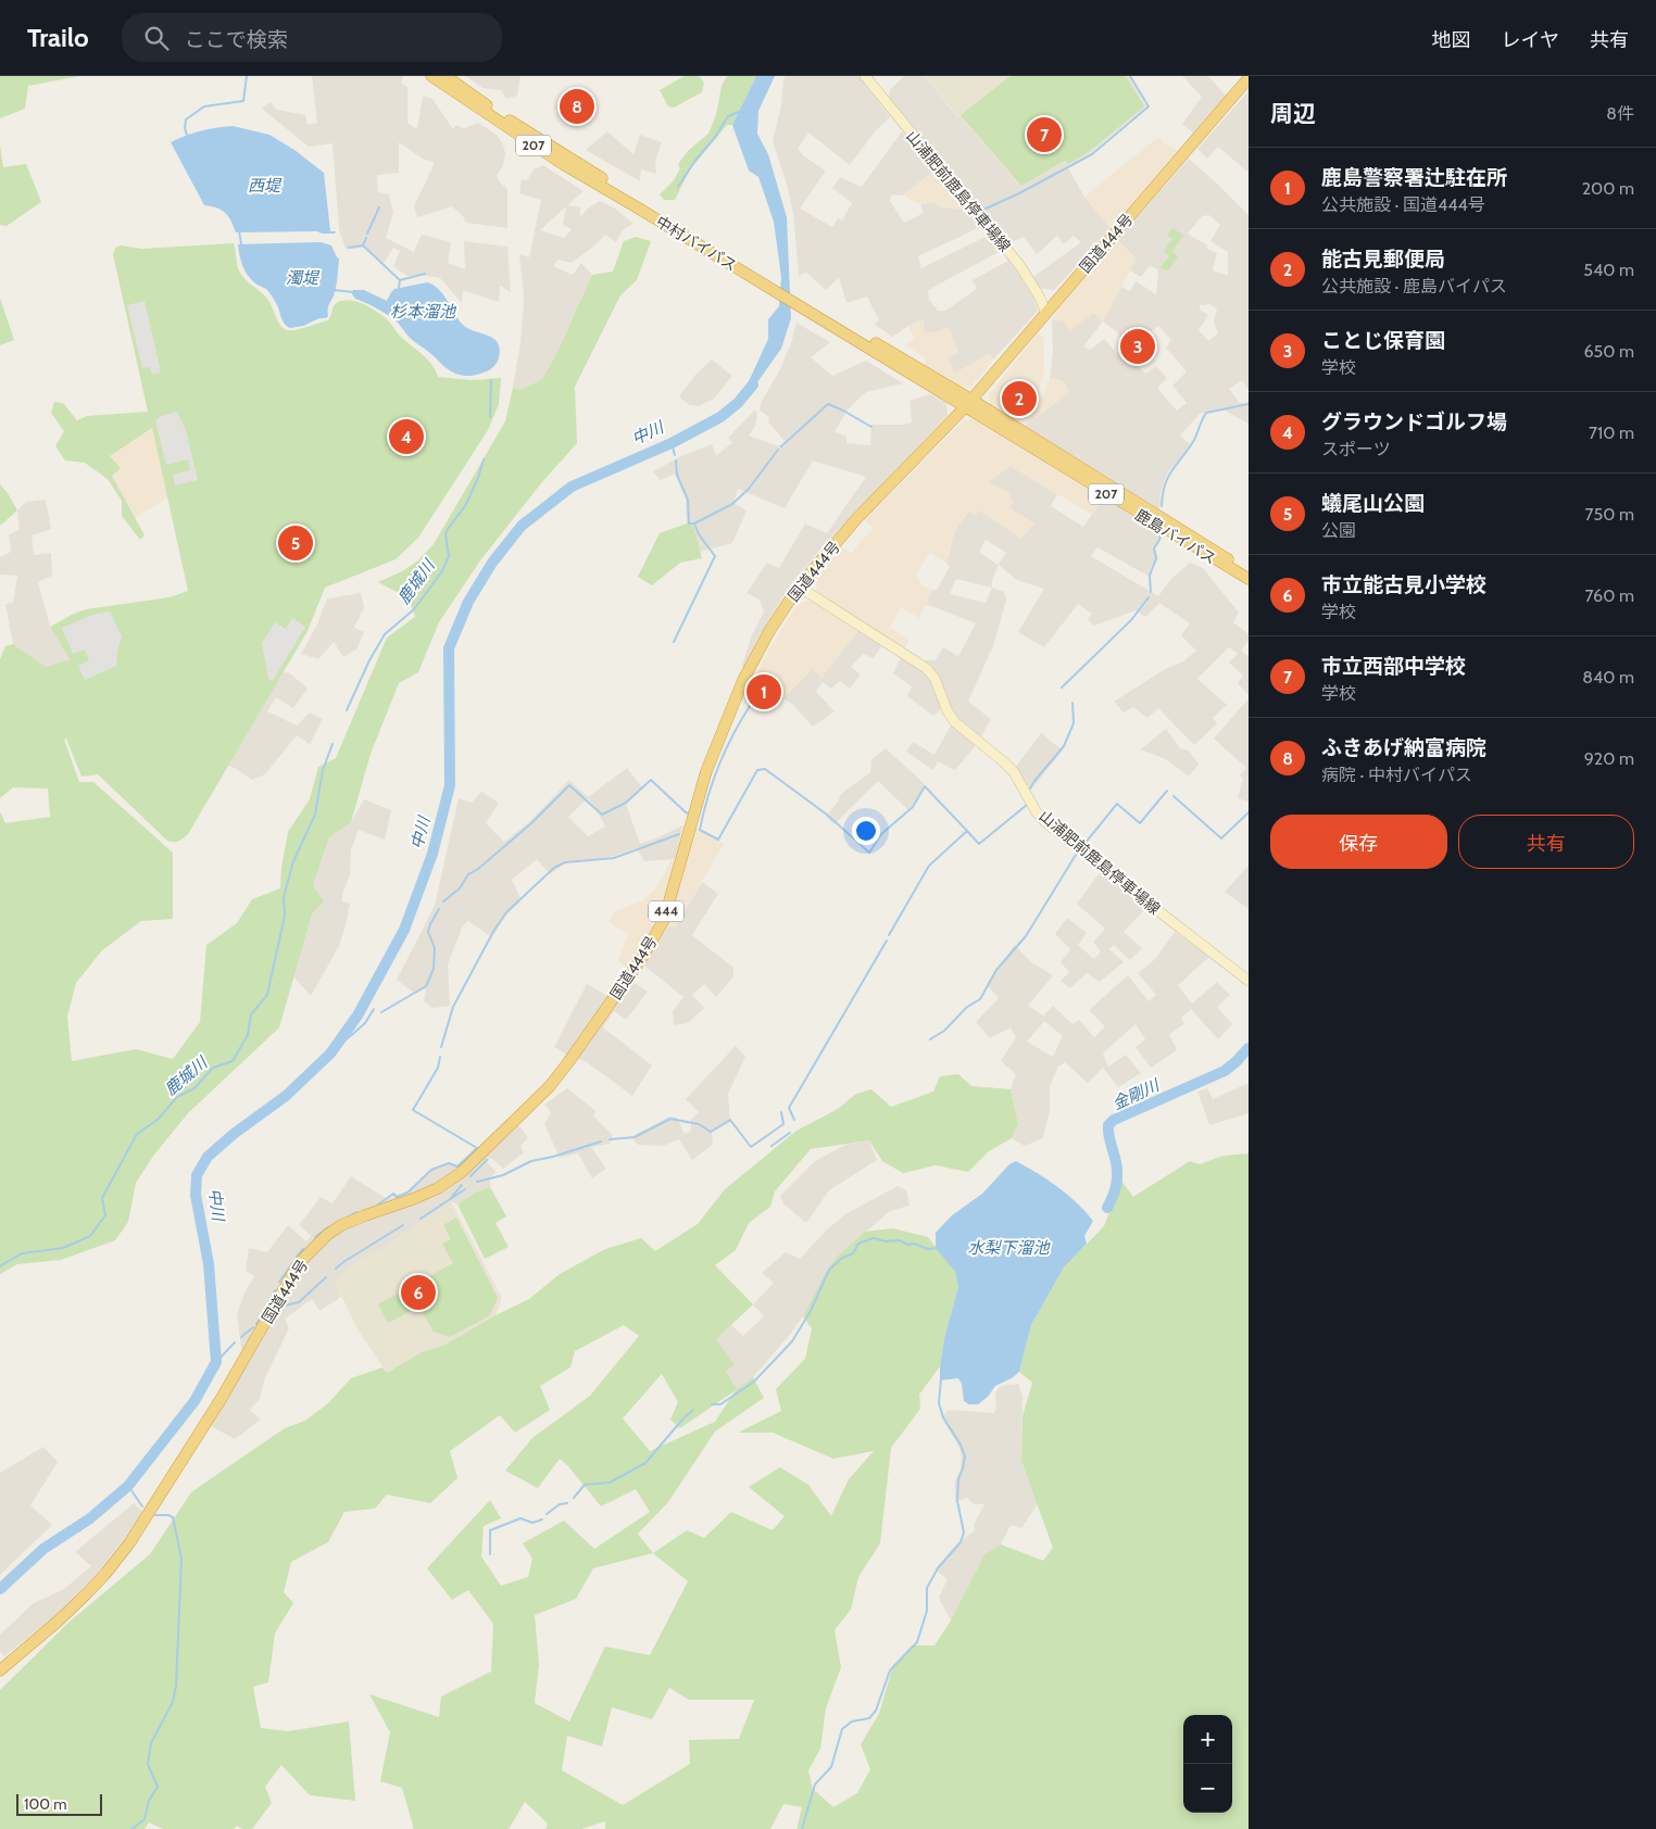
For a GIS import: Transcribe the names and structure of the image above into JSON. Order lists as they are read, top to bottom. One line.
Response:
{"streets":{"highway":["207","中村バイパス","国道444号","鹿島バイパス","444"],"main road":["山浦肥前鹿島停車場線"]},"crossings":[["山浦肥前鹿島停車場線","国道444号"],["中村バイパス","国道444号"],["中村バイパス","鹿島バイパス"],["国道444号","鹿島バイパス"]],"water":["西堤","濁堤","杉本溜池","中川","鹿城川","金剛川","水梨下溜池"],"scale_bar":"100 m","page":{"header":"Trailo","search":"ここで検索","nav":["地図","レイヤ","共有"],"heading":["周辺","8件"],"pins":["8","7","3","2","4","5","1","6"],"list":[{"mark":"1","name":"鹿島警察署辻駐在所","note":"公共施設 · 国道444号","value":"200 m"},{"mark":"2","name":"能古見郵便局","note":"公共施設 · 鹿島バイパス","value":"540 m"},{"mark":"3","name":"ことじ保育園","note":"学校","value":"650 m"},{"mark":"4","name":"グラウンドゴルフ場","note":"スポーツ","value":"710 m"},{"mark":"5","name":"蟻尾山公園","note":"公園","value":"750 m"},{"mark":"6","name":"市立能古見小学校","note":"学校","value":"760 m"},{"mark":"7","name":"市立西部中学校","note":"学校","value":"840 m"},{"mark":"8","name":"ふきあげ納富病院","note":"病院 · 中村バイパス","value":"920 m"}],"buttons":["保存","共有"],"map_buttons":["+","−"],"scale":"100 m"}}
